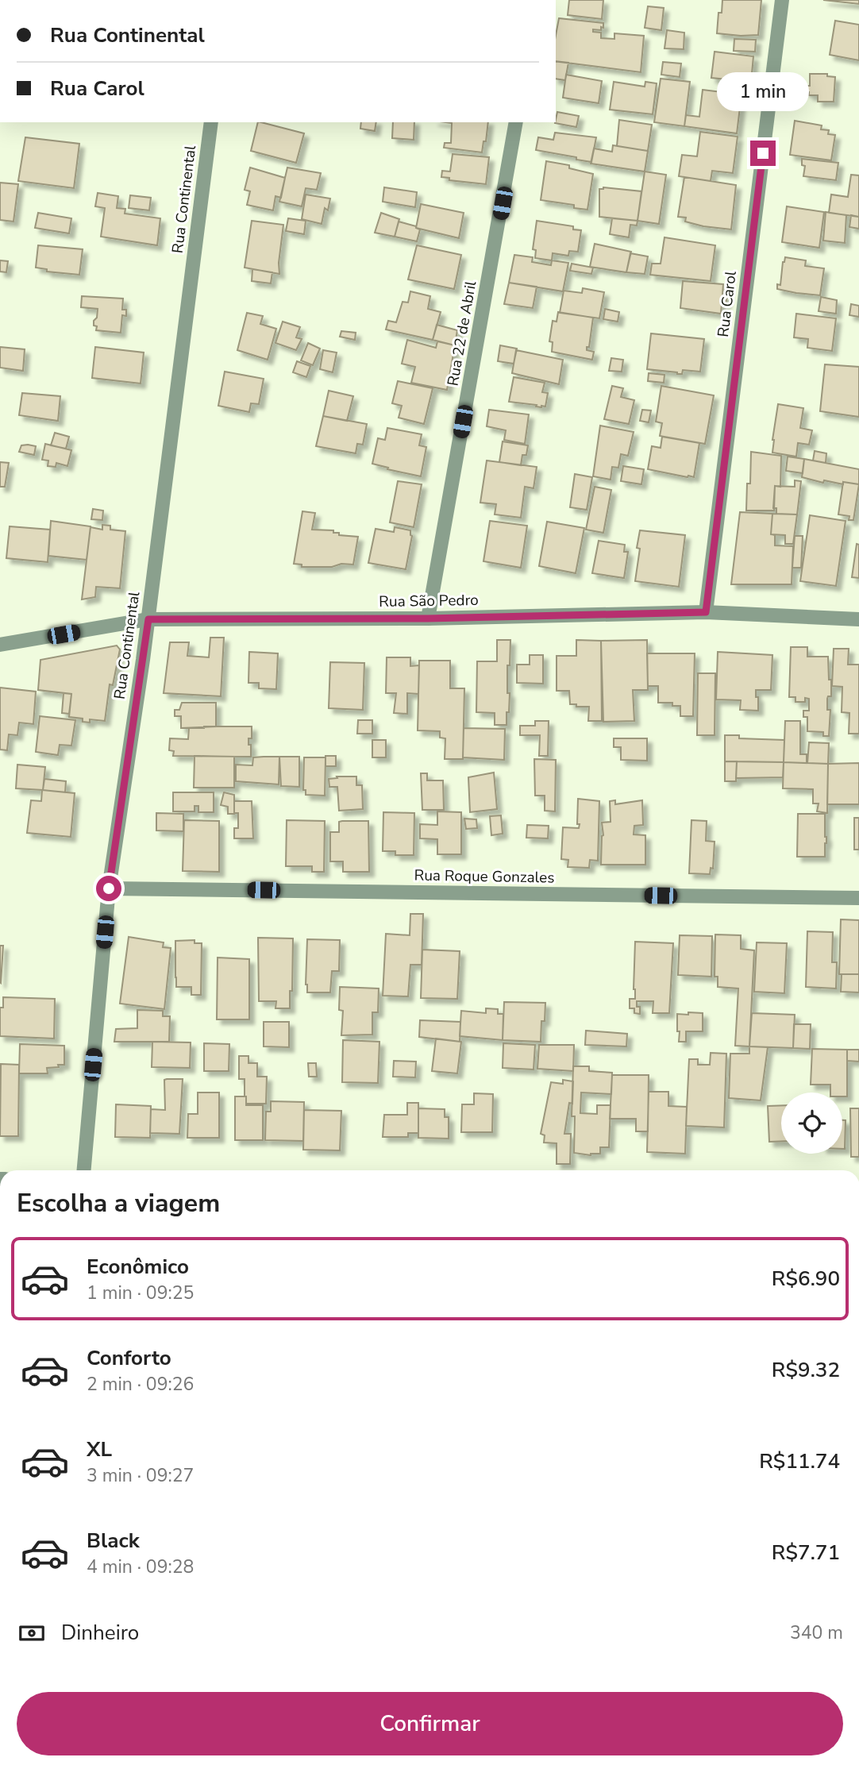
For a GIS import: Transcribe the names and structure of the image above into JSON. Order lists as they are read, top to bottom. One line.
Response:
{"streets":{"street":["Rua Continental","Rua Carol","Rua 22 de Abril","Rua São Pedro","Rua Roque Gonzales"]},"crossings":[["Rua Continental","Rua São Pedro"],["Rua Continental","Rua Roque Gonzales"],["Rua Carol","Rua São Pedro"],["Rua 22 de Abril","Rua São Pedro"]],"page":{"banner":["Rua Continental","Rua Carol"],"bubble":"1 min","heading":"Escolha a viagem","list":[{"name":"Econômico","note":"1 min · 09:25","value":"R$6.90"},{"name":"Conforto","note":"2 min · 09:26","value":"R$9.32"},{"name":"XL","note":"3 min · 09:27","value":"R$11.74"},{"name":"Black","note":"4 min · 09:28","value":"R$7.71"}],"pay":["Dinheiro","340 m"],"buttons":"Confirmar"}}
